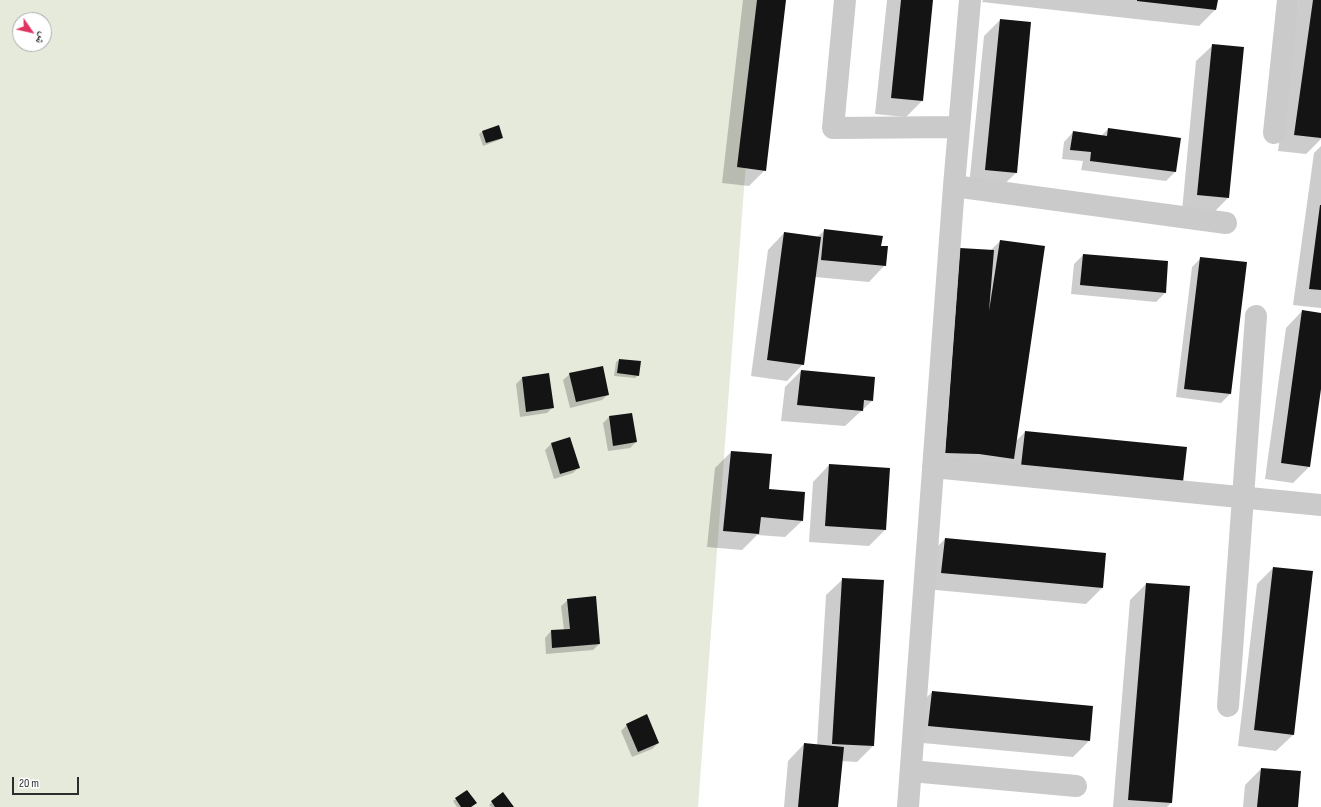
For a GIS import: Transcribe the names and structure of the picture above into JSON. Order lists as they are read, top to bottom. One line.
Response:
{"scale_bar":"20 m","north":"bottom right"}
